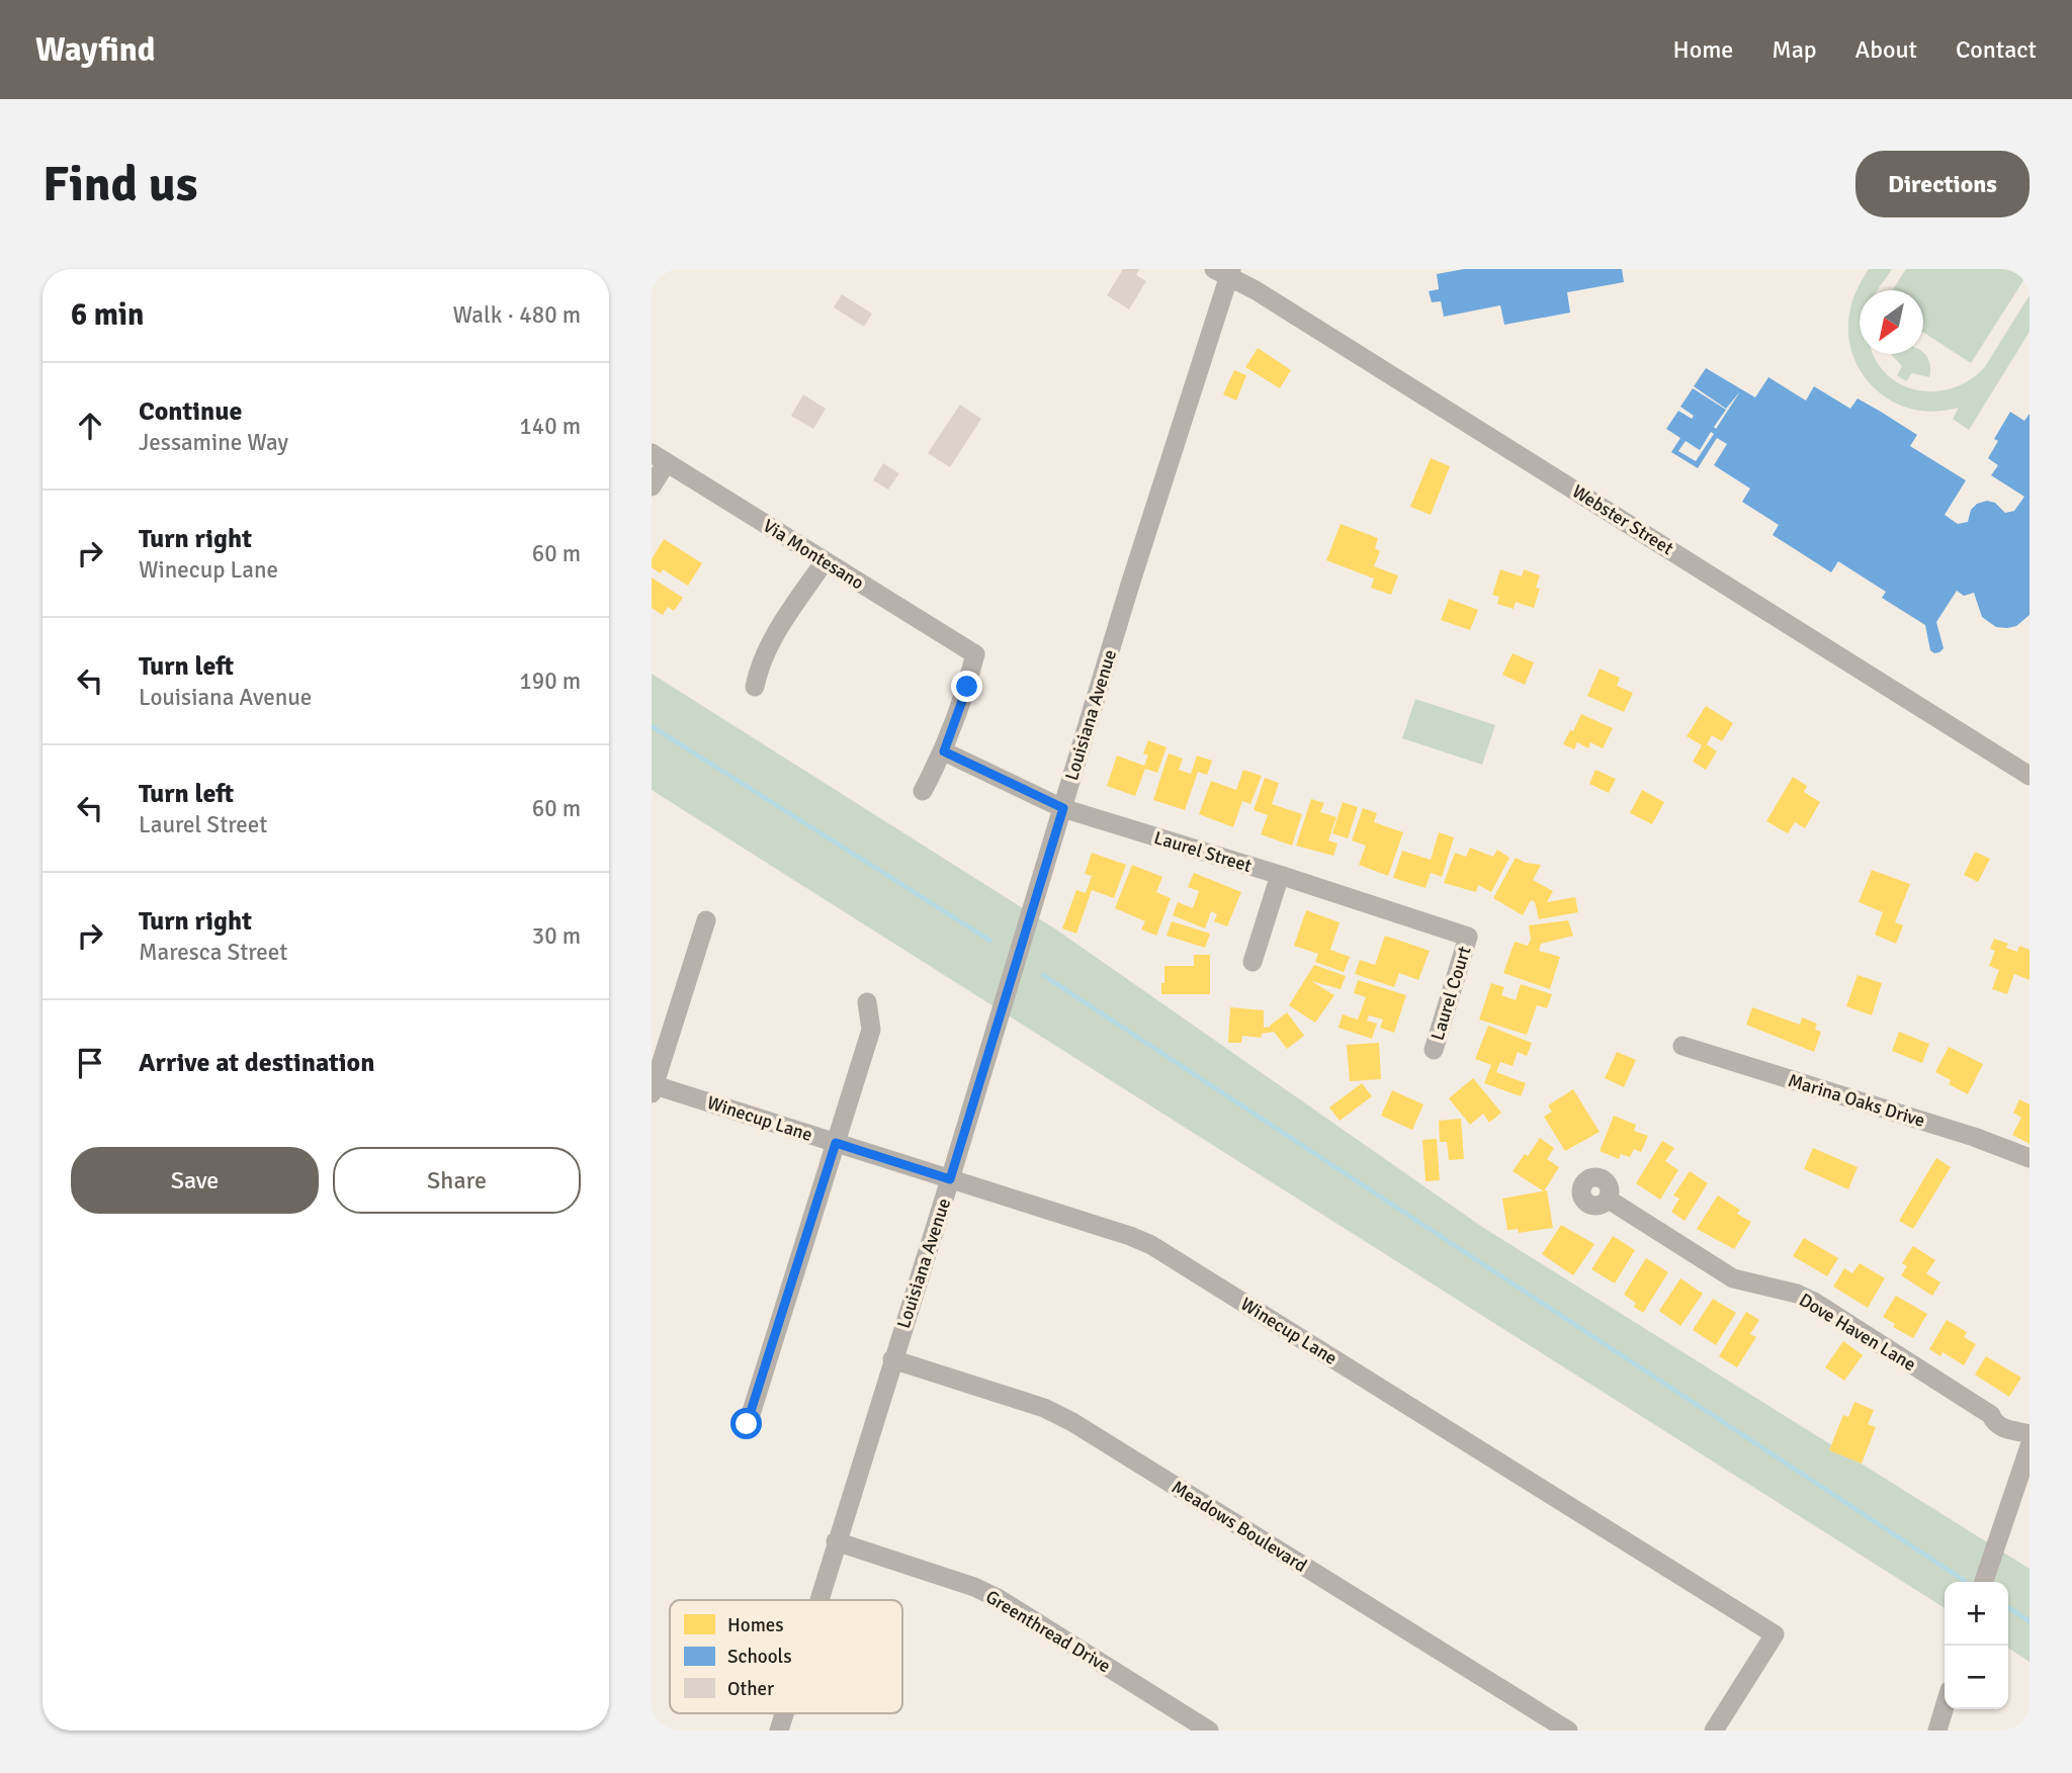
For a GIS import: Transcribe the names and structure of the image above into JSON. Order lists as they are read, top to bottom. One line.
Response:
{"streets":{"street":["Webster Street","Via Montesano","Louisiana Avenue","Laurel Street","Laurel Court","Marina Oaks Drive","Winecup Lane","Dove Haven Lane","Meadows Boulevard","Greenthread Drive"]},"crossings":[["Webster Street","Louisiana Avenue"],["Via Montesano","Laurel Street"],["Louisiana Avenue","Laurel Street"],["Louisiana Avenue","Winecup Lane"],["Louisiana Avenue","Meadows Boulevard"],["Louisiana Avenue","Greenthread Drive"],["Laurel Street","Laurel Court"]],"legend":["Homes","Schools","Other"],"north":"bottom left","page":{"header":"Wayfind","nav":["Home","Map","About","Contact"],"buttons":["Directions",["Save","Share"]],"title":"Find us","heading":["6 min","Walk · 480 m"],"list":[["Continue","Jessamine Way","140 m"],["Turn right","Winecup Lane","60 m"],["Turn left","Louisiana Avenue","190 m"],["Turn left","Laurel Street","60 m"],["Turn right","Maresca Street","30 m"],"Arrive at destination"],"map_buttons":["+","−"]}}
